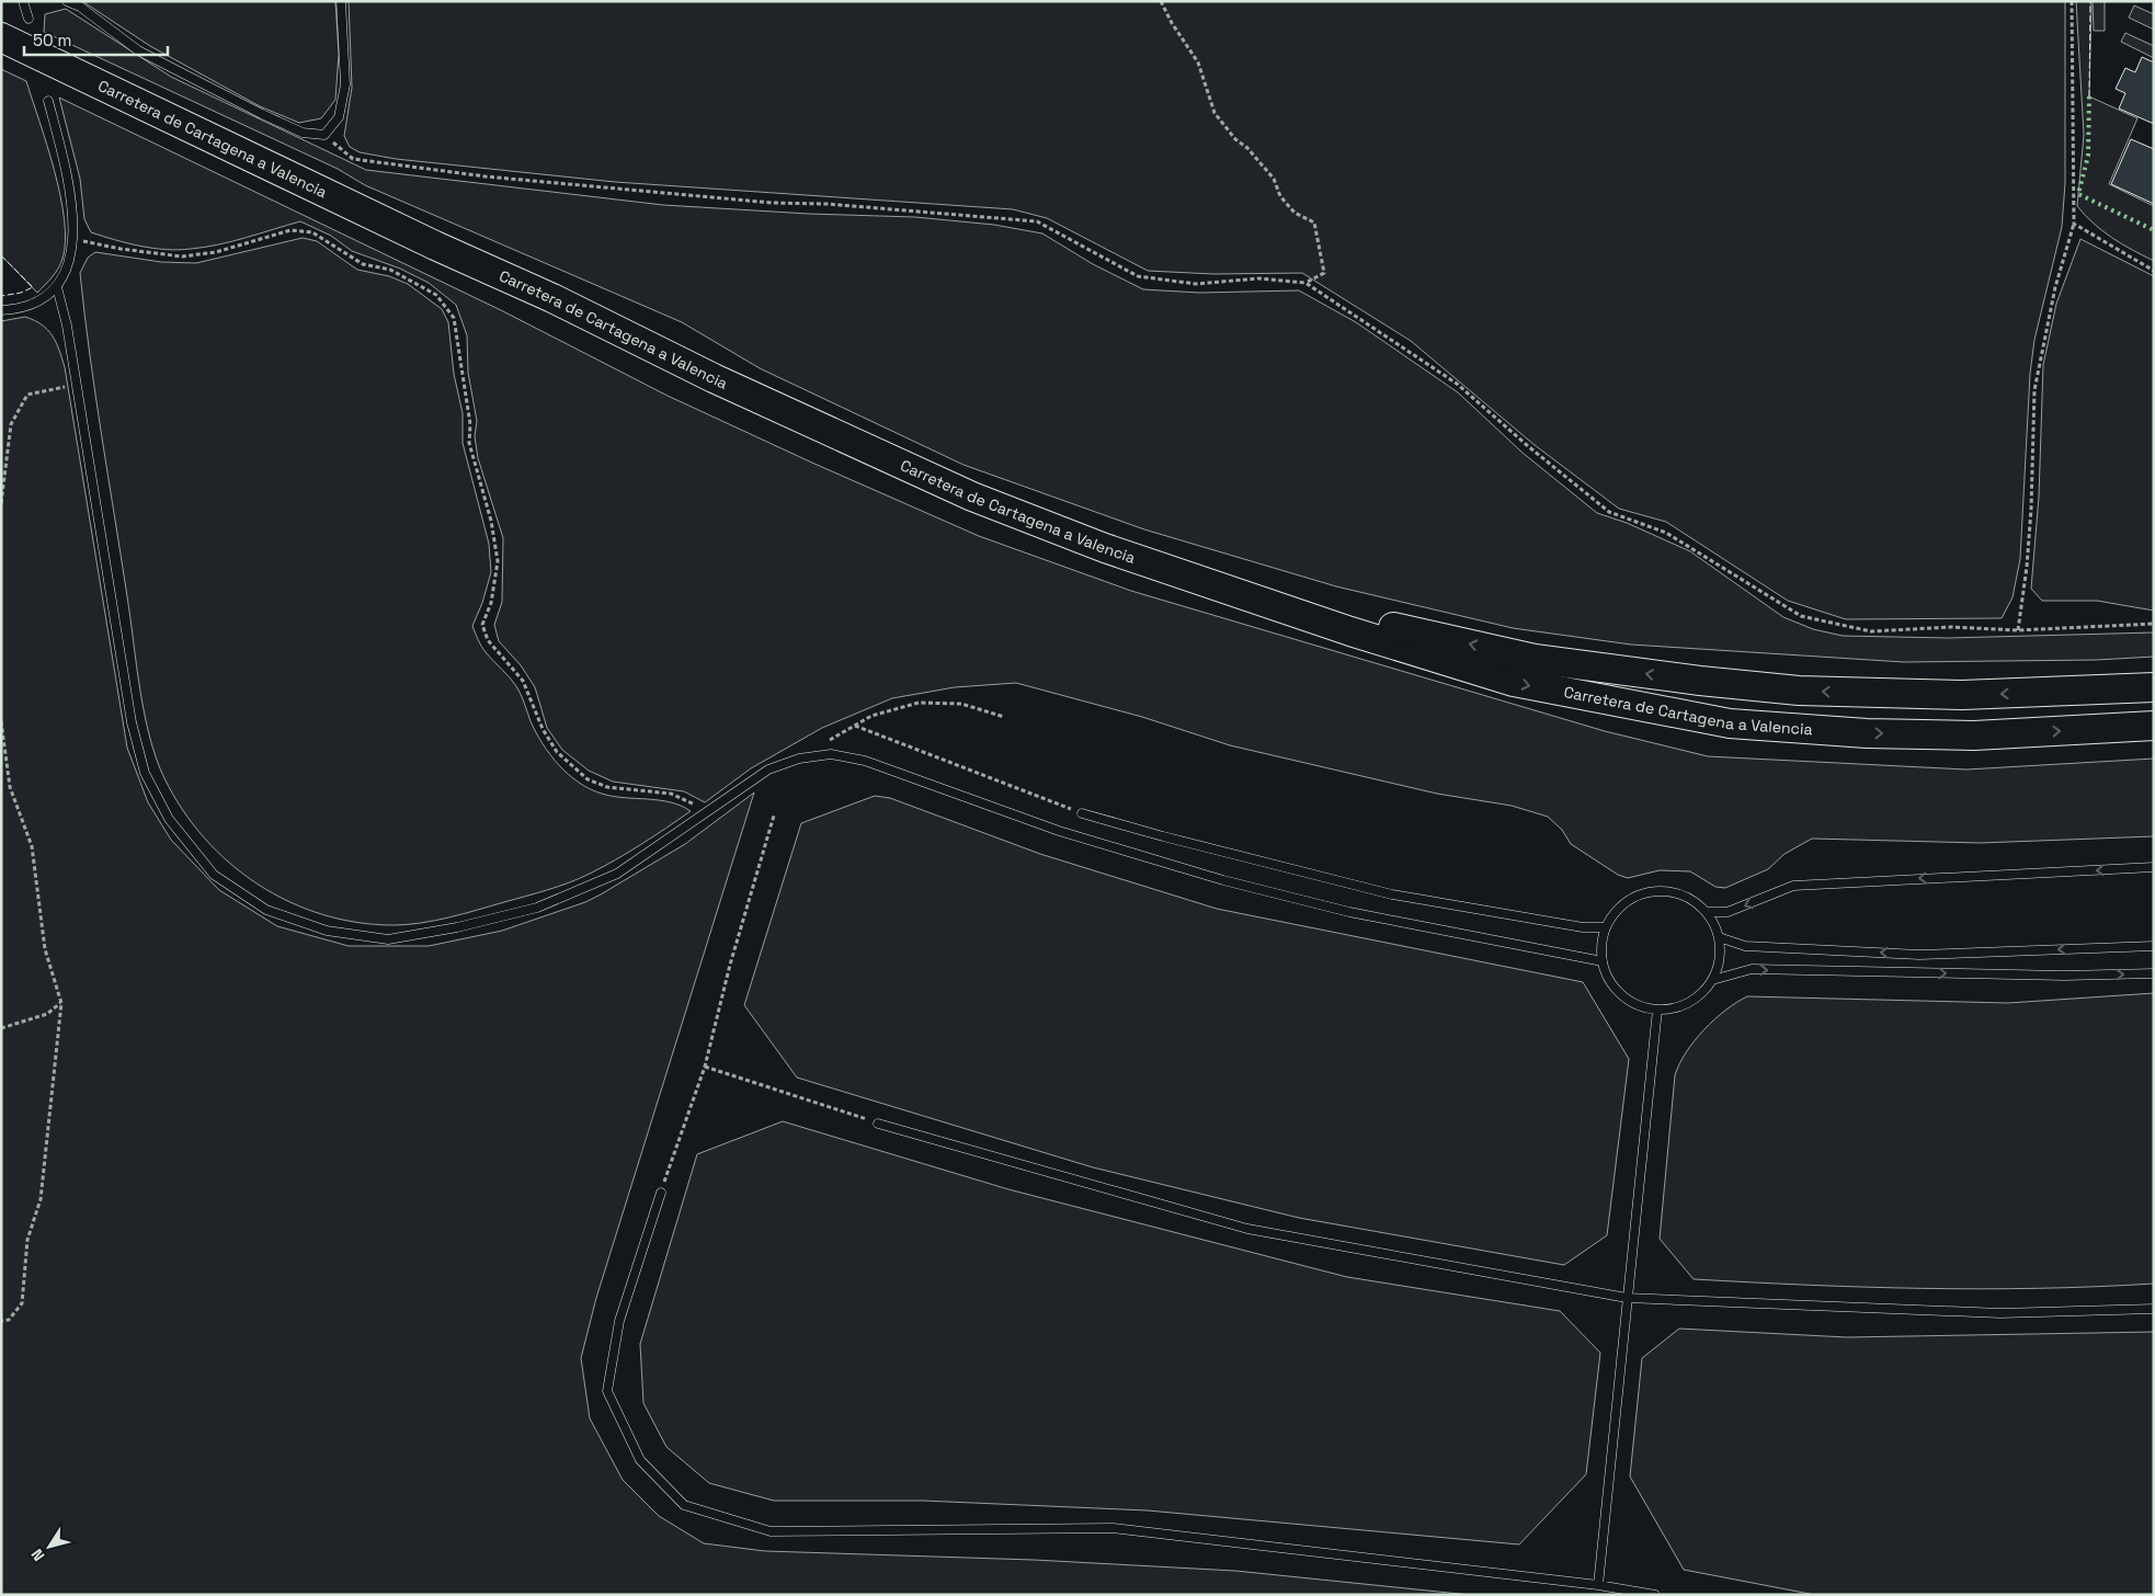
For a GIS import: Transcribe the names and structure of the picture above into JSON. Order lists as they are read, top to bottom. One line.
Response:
{"streets":{"highway":["Carretera de Cartagena a Valencia"]},"scale_bar":"50 m","north":"bottom left"}
